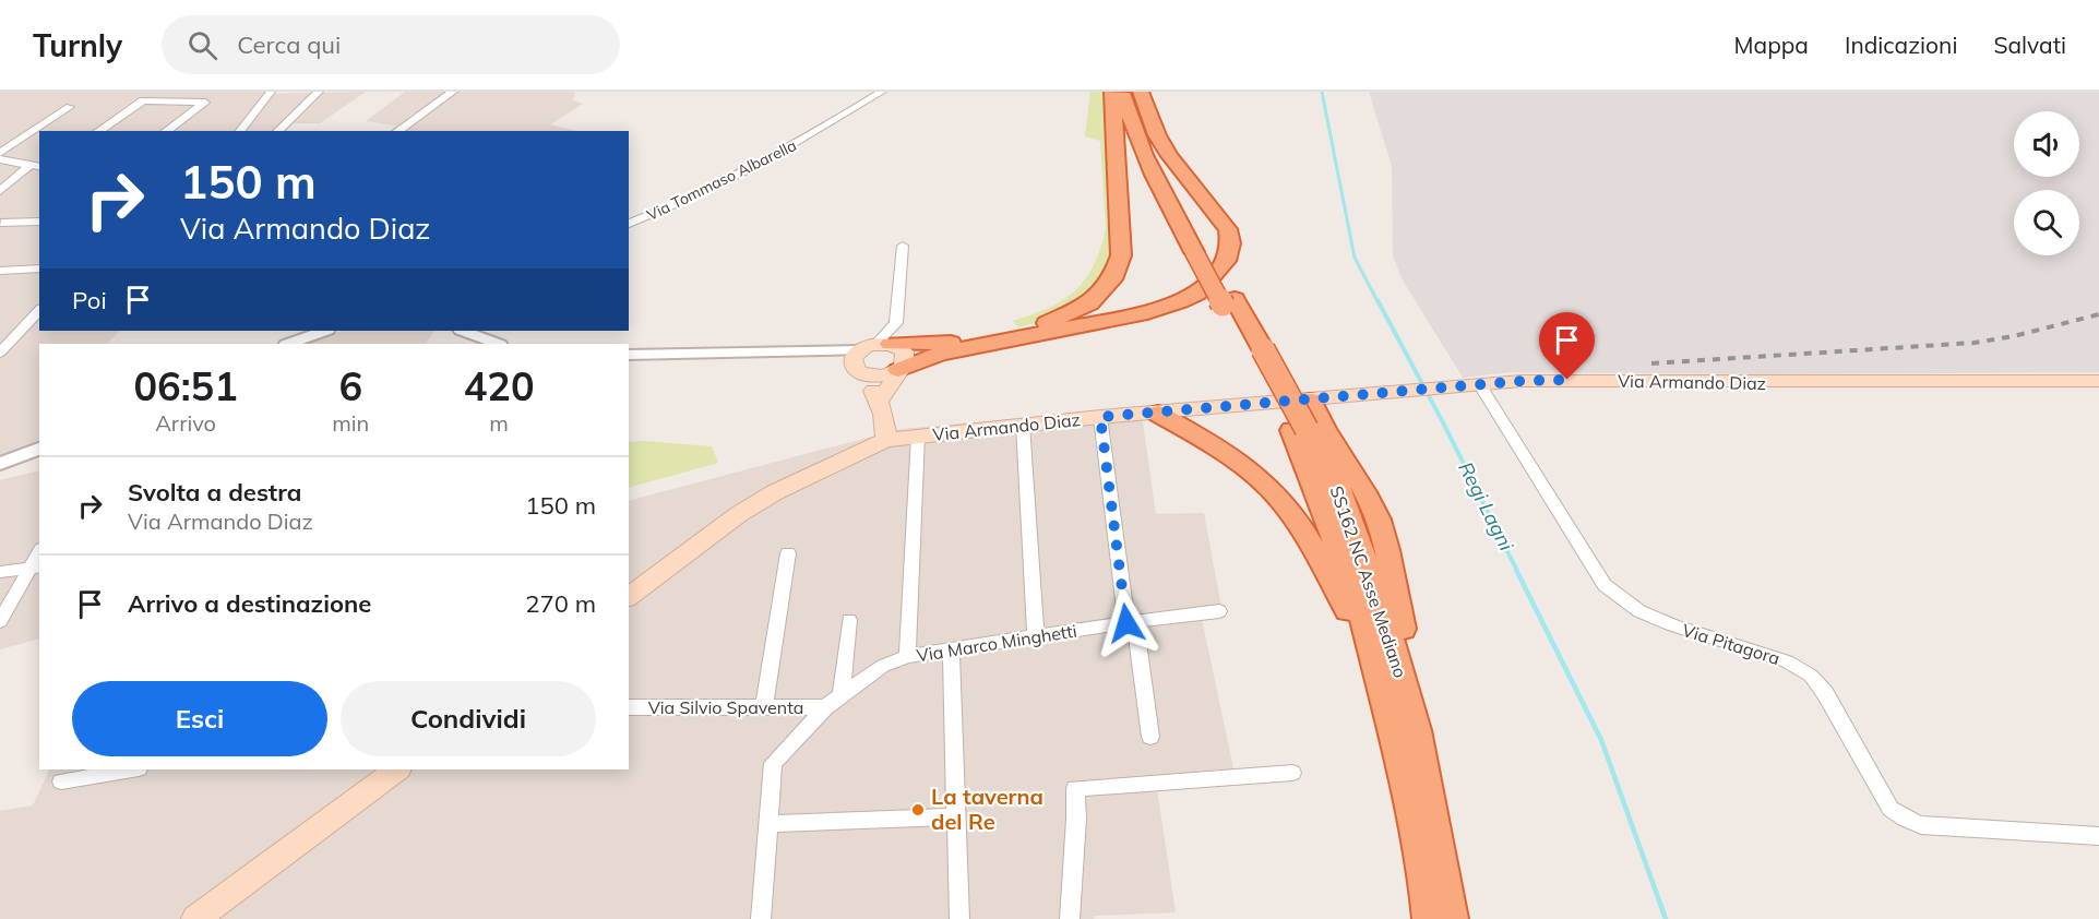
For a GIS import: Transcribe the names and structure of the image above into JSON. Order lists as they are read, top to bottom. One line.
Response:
{"streets":{"highway":["SS162 NC Asse Mediano"],"main road":["Via Armando Diaz"],"street":["Via Tommaso Albarella","Via Marco Minghetti","Via Pitagora","Via Silvio Spaventa"]},"crossings":[["Via Armando Diaz","Via Pitagora"],["Via Marco Minghetti","Via Silvio Spaventa"]],"water":["Regi Lagni"],"places":["La taverna del Re"],"page":{"header":"Turnly","search":"Cerca qui","nav":["Mappa","Indicazioni","Salvati"],"turn":["150 m","Via Armando Diaz"],"then":"Poi","eta":["06:51","Arrivo","6","min","420","m"],"list":[{"name":"Svolta a destra","note":"Via Armando Diaz","value":"150 m"},{"name":"Arrivo a destinazione","value":"270 m"}],"buttons":["Esci","Condividi"]}}
